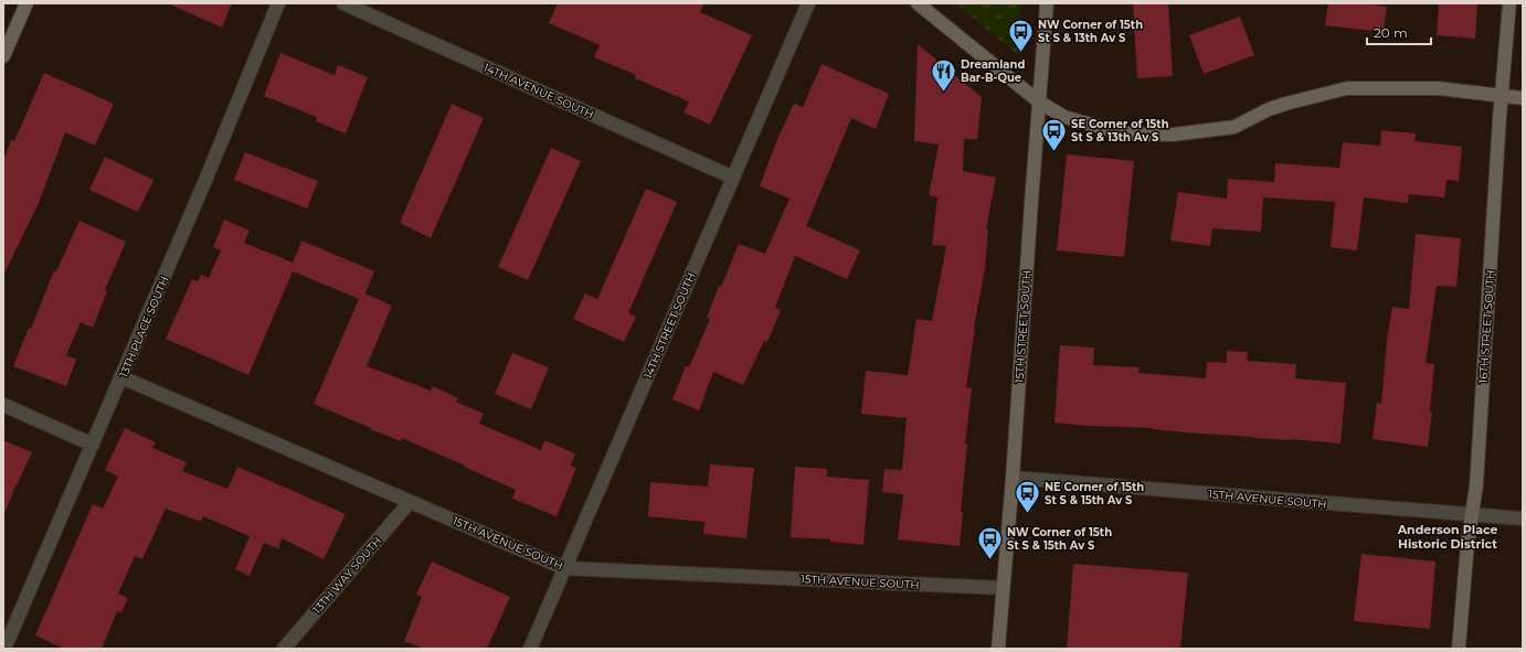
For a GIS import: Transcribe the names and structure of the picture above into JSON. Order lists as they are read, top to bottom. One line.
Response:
{"streets":{"street":["14TH AVENUE SOUTH","14TH STREET SOUTH","13TH PLACE SOUTH","15TH STREET SOUTH","16TH STREET SOUTH","15TH AVENUE SOUTH","13TH WAY SOUTH"]},"crossings":[["14TH AVENUE SOUTH","14TH STREET SOUTH"],["14TH STREET SOUTH","15TH AVENUE SOUTH"],["13TH PLACE SOUTH","15TH AVENUE SOUTH"],["15TH STREET SOUTH","15TH AVENUE SOUTH"],["16TH STREET SOUTH","15TH AVENUE SOUTH"],["15TH AVENUE SOUTH","13TH WAY SOUTH"]],"districts":["Anderson Place Historic District"],"places":{"bus stop":["NW Corner of 15th St S & 13th Av S","SE Corner of 15th St S & 13th Av S","NE Corner of 15th St S & 15th Av S","NW Corner of 15th St S & 15th Av S"],"restaurant":["Dreamland Bar-B-Que"]},"scale_bar":"20 m"}
